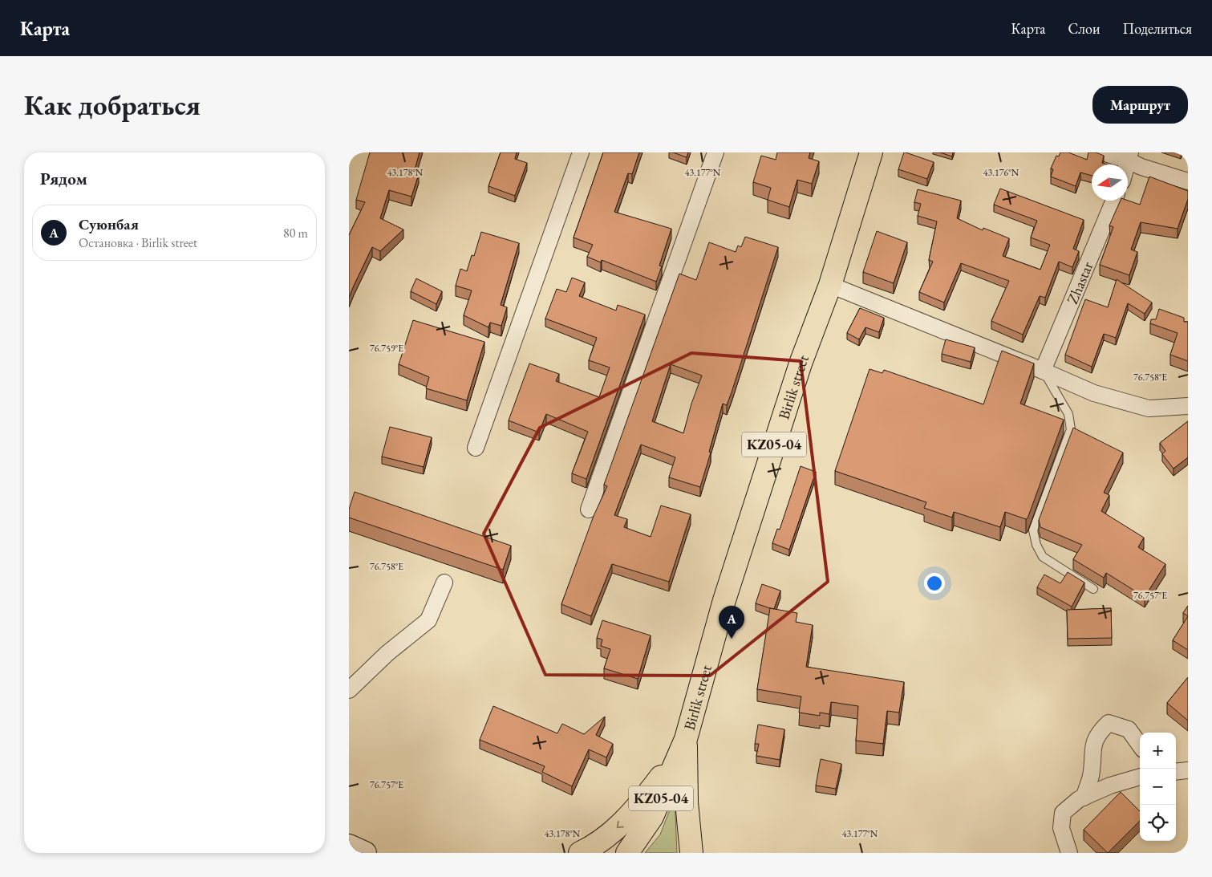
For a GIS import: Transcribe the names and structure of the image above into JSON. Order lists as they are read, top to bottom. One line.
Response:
{"streets":{"main road":["Birlik street","KZ05-04"],"street":["Zhastar"]},"crossings":[["Birlik street","KZ05-04"]],"north":"left","page":{"header":"Карта","nav":["Карта","Слои","Поделиться"],"buttons":"Маршрут","title":"Как добраться","heading":"Рядом","list":[{"mark":"A","name":"Суюнбая","note":"Остановка · Birlik street","value":"80 m"}],"pins":"A","map_buttons":["+","−"]},"coordinates":["43.178°N","43.177°N","43.176°N","76.759°E","76.758°E","76.757°E"]}
